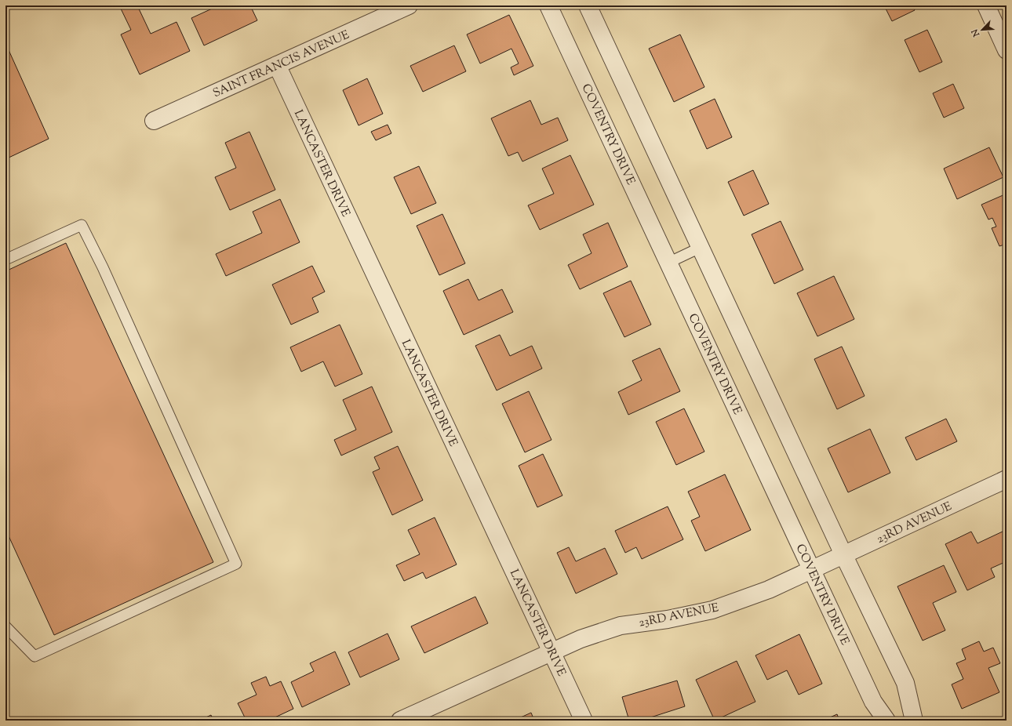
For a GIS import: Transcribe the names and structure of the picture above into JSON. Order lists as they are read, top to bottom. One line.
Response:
{"streets":{"street":["SAINT FRANCIS AVENUE","COVENTRY DRIVE","LANCASTER DRIVE","23RD AVENUE"]},"crossings":[["SAINT FRANCIS AVENUE","LANCASTER DRIVE"],["COVENTRY DRIVE","23RD AVENUE"],["LANCASTER DRIVE","23RD AVENUE"]],"north":"bottom left"}
